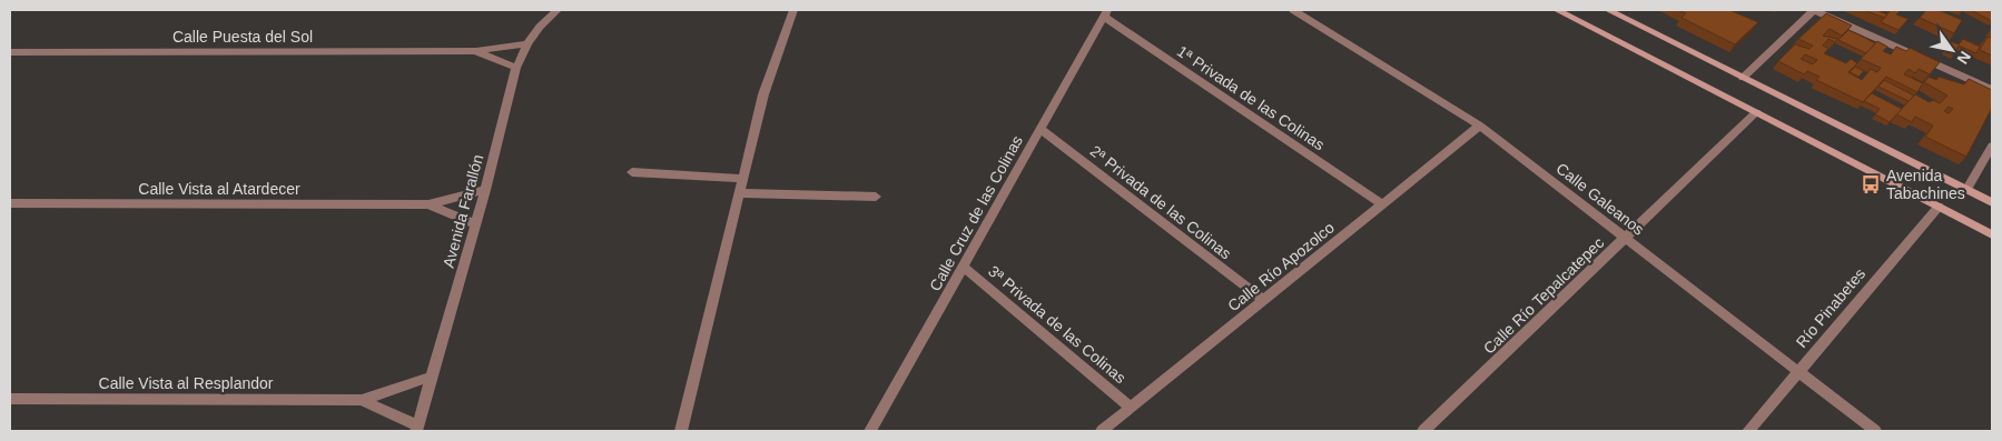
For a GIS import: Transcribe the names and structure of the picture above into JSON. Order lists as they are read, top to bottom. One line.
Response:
{"streets":{"street":["Calle Puesta del Sol","1ª Privada de las Colinas","Calle Vista al Atardecer","Calle Galeanos","2ª Privada de las Colinas","Avenida Farallón","Calle Cruz de las Colinas","Calle Río Apozolco","Calle Río Tepalcatepec","Río Pinabetes","3ª Privada de las Colinas","Calle Vista al Resplandor"]},"crossings":[["Calle Puesta del Sol","Avenida Farallón"],["1ª Privada de las Colinas","Calle Cruz de las Colinas"],["1ª Privada de las Colinas","Calle Río Apozolco"],["Calle Vista al Atardecer","Avenida Farallón"],["Calle Galeanos","Calle Río Apozolco"],["Calle Galeanos","Calle Río Tepalcatepec"],["Calle Galeanos","Río Pinabetes"],["2ª Privada de las Colinas","Calle Cruz de las Colinas"],["2ª Privada de las Colinas","Calle Río Apozolco"],["Avenida Farallón","Calle Vista al Resplandor"],["Calle Cruz de las Colinas","3ª Privada de las Colinas"],["Calle Río Apozolco","3ª Privada de las Colinas"]],"places":{"bus stop":["Avenida Tabachines"]},"north":"bottom right"}
